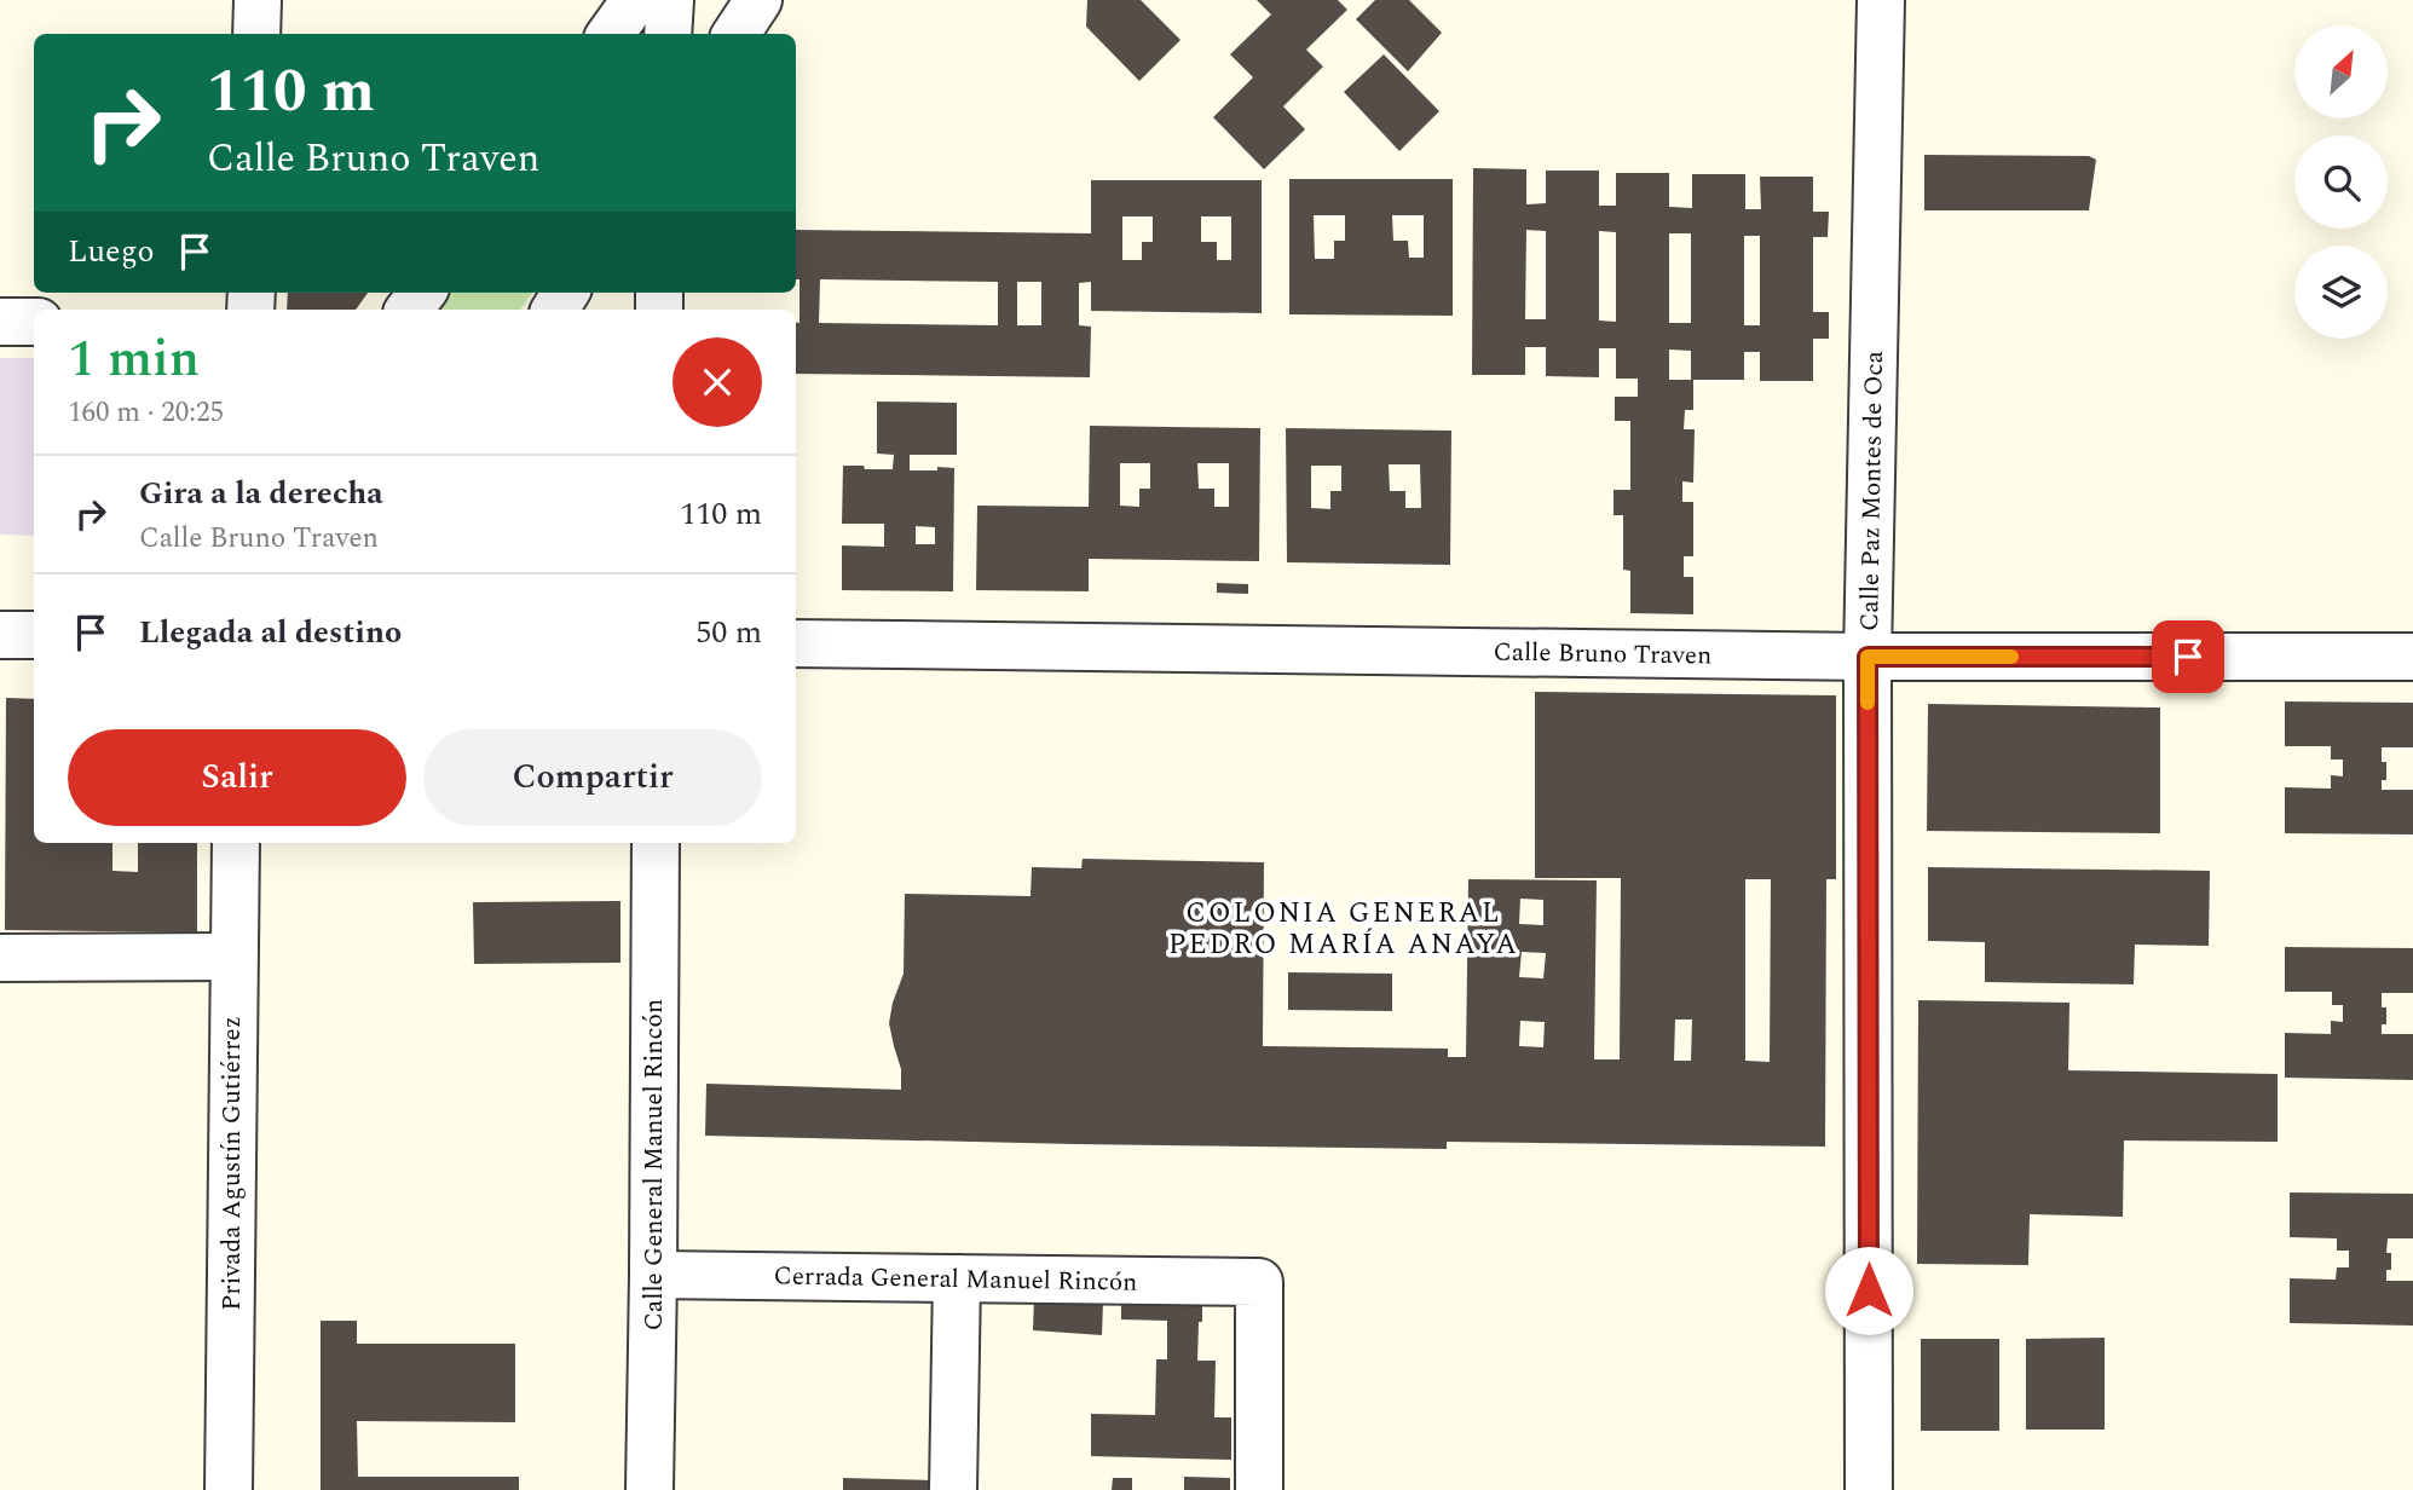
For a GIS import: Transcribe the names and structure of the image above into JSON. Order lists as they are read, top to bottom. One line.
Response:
{"streets":{"street":["Calle Paz Montes de Oca","Calle Bruno Traven","Privada Agustín Gutiérrez","Calle General Manuel Rincón","Cerrada General Manuel Rincón"]},"crossings":[["Calle Paz Montes de Oca","Calle Bruno Traven"],["Calle General Manuel Rincón","Cerrada General Manuel Rincón"]],"districts":["COLONIA GENERAL PEDRO MARÍA ANAYA"],"north":"top right","page":{"turn":["110 m","Calle Bruno Traven"],"then":"Luego","heading":["1 min","160 m · 20:25"],"list":[{"name":"Gira a la derecha","note":"Calle Bruno Traven","value":"110 m"},{"name":"Llegada al destino","value":"50 m"}],"buttons":["Salir","Compartir"]}}
